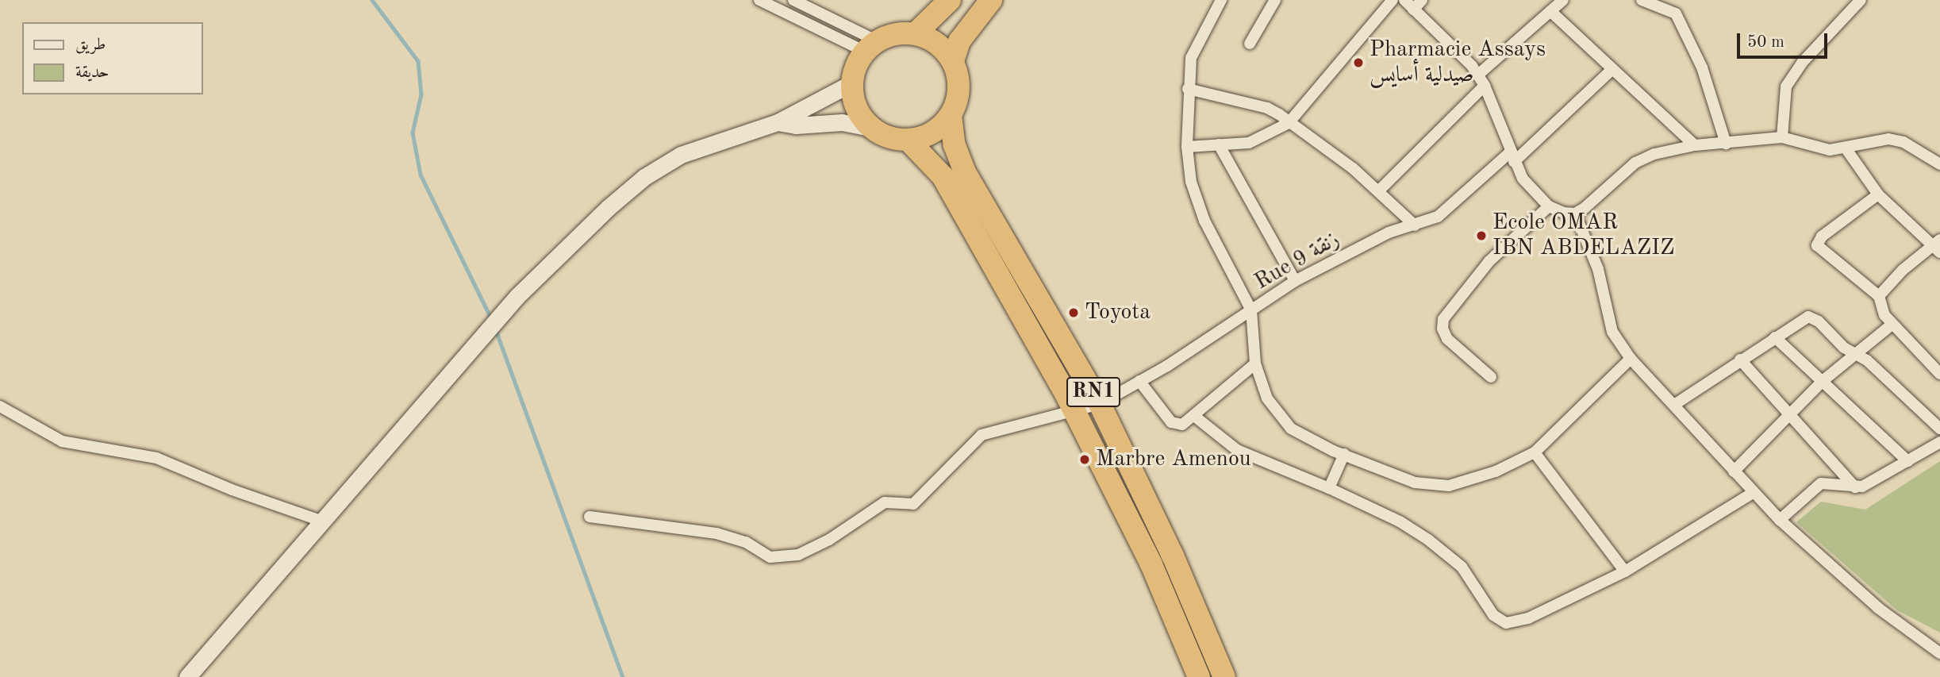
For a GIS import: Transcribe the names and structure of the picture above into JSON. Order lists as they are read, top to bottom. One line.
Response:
{"streets":{"highway":["RN1"],"street":["Rue 9 زنقة"]},"crossings":[["Rue 9 زنقة","RN1"]],"places":["Pharmacie Assays صيدلية أسايس","Ecole OMAR IBN ABDELAZIZ","Toyota","Marbre Amenou"],"legend":["طريق","حديقة"],"scale_bar":"50 m"}
